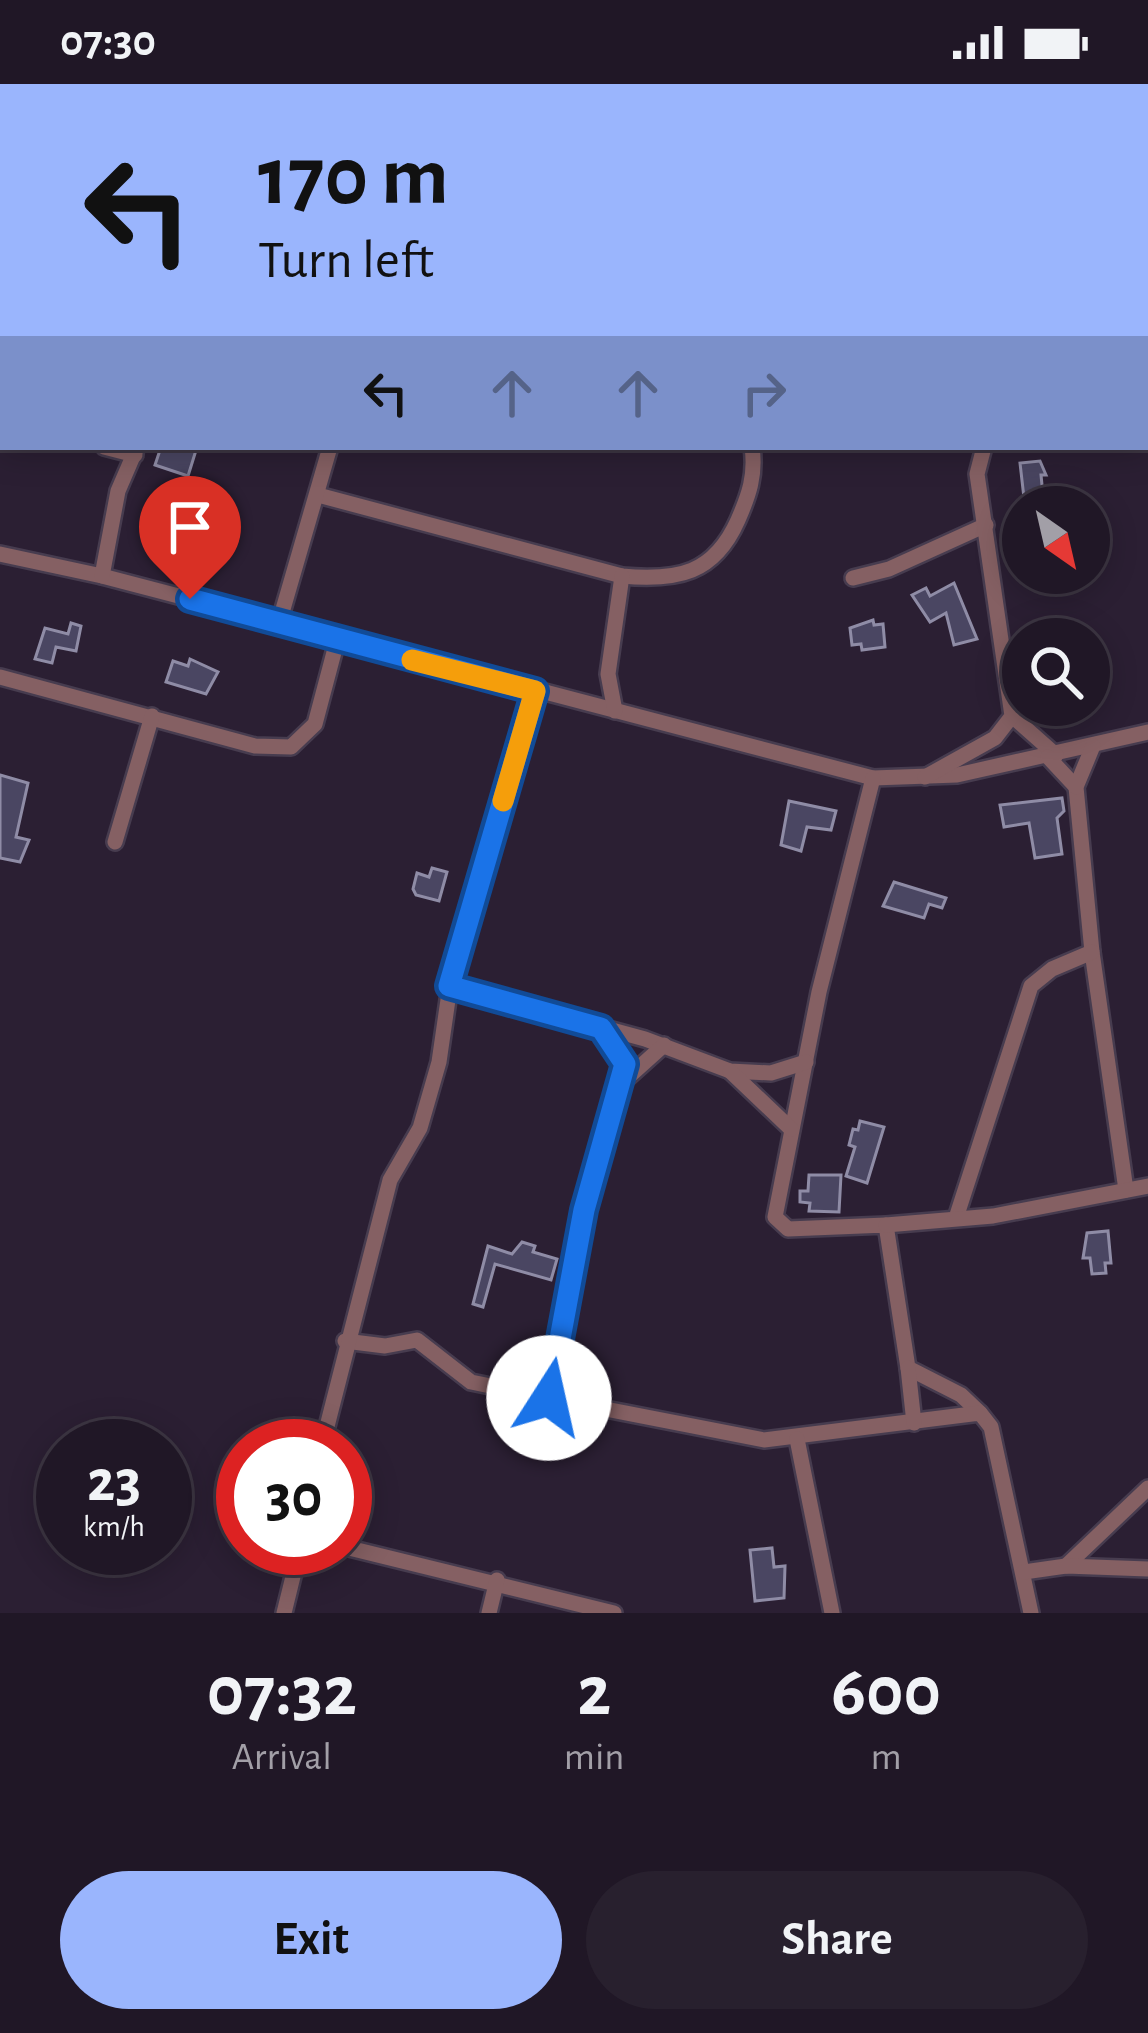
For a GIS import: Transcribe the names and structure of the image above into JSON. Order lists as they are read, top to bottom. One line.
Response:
{"north":"bottom right","page":{"status":"07:30","turn":["170 m","Turn left"],"speed":"23 km/h","limit":"30","eta":["07:32","Arrival","2","min","600","m"],"buttons":["Exit","Share"]}}
